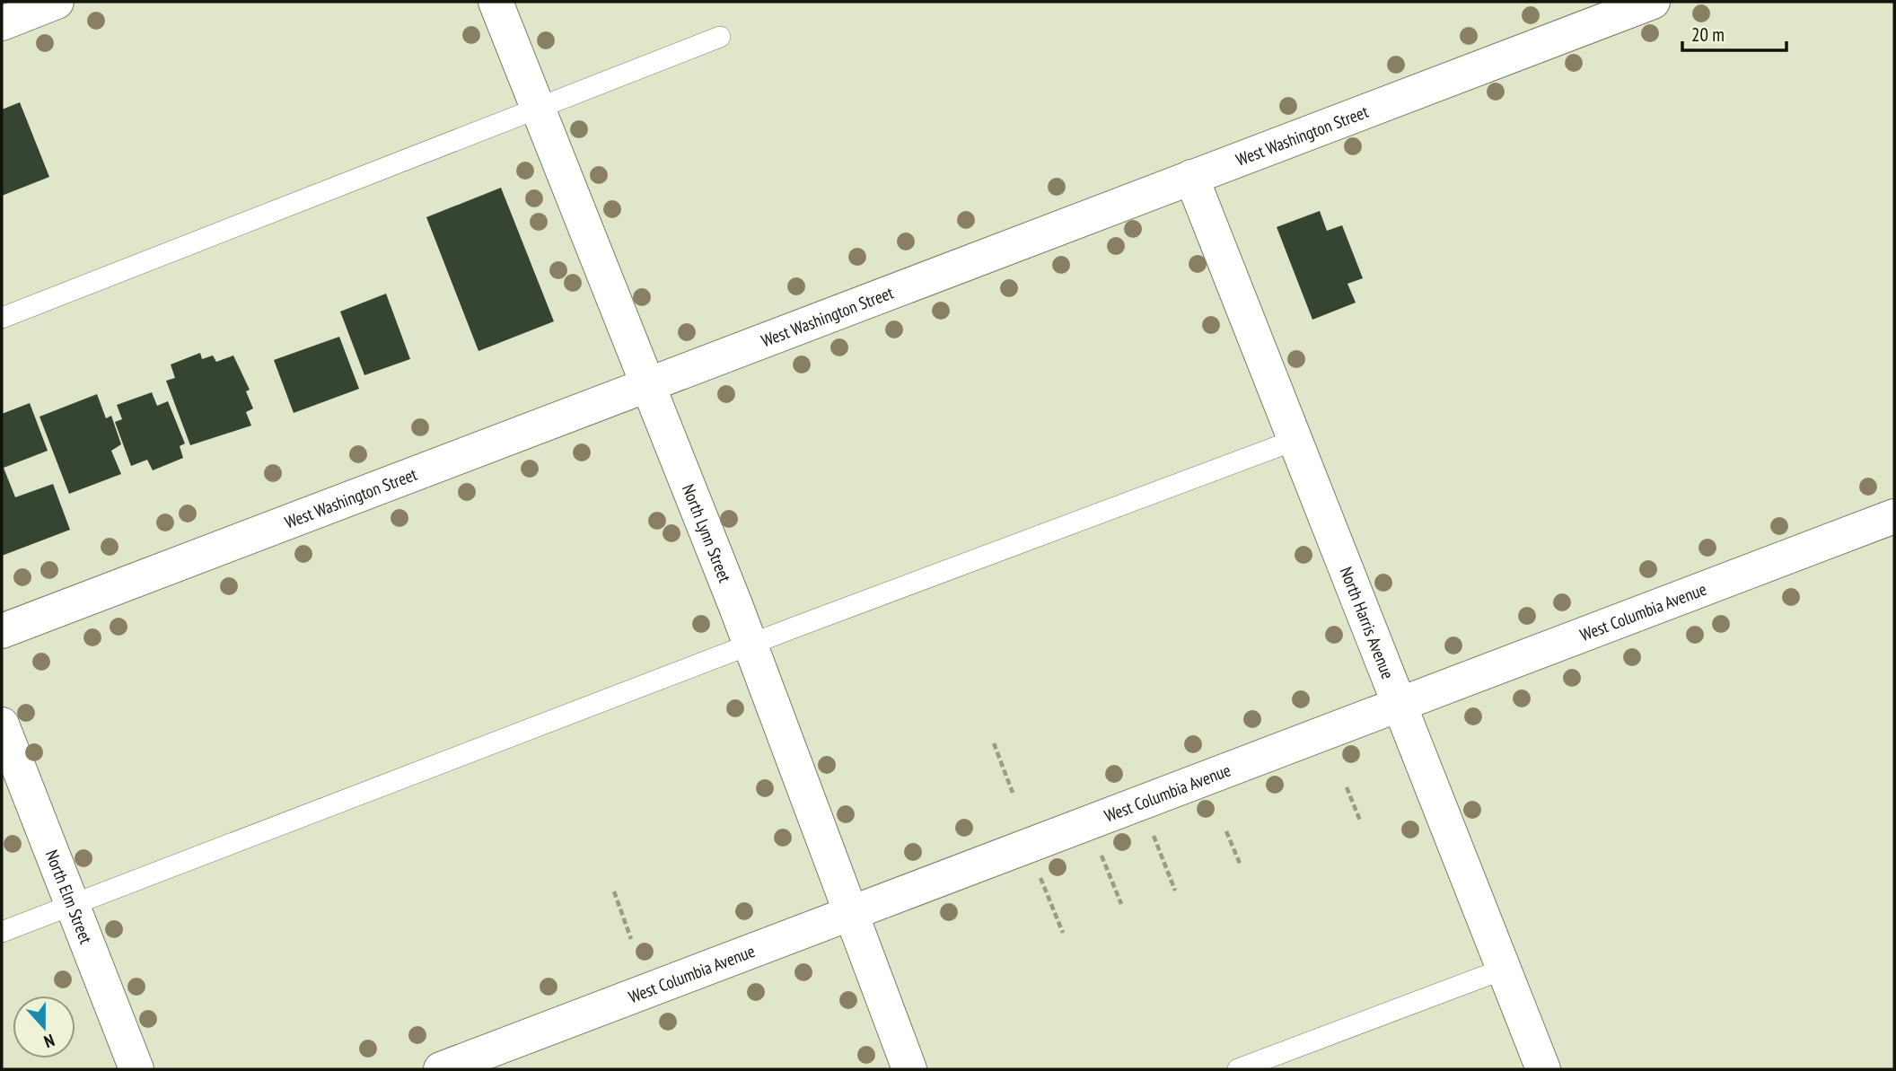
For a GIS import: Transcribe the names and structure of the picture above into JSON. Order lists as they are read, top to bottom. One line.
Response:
{"streets":{"street":["West Washington Street","North Lynn Street","West Columbia Avenue","North Harris Avenue","North Elm Street"]},"crossings":[["West Washington Street","North Lynn Street"],["West Washington Street","North Harris Avenue"],["North Lynn Street","West Columbia Avenue"],["West Columbia Avenue","North Harris Avenue"]],"scale_bar":"20 m","north":"bottom"}
